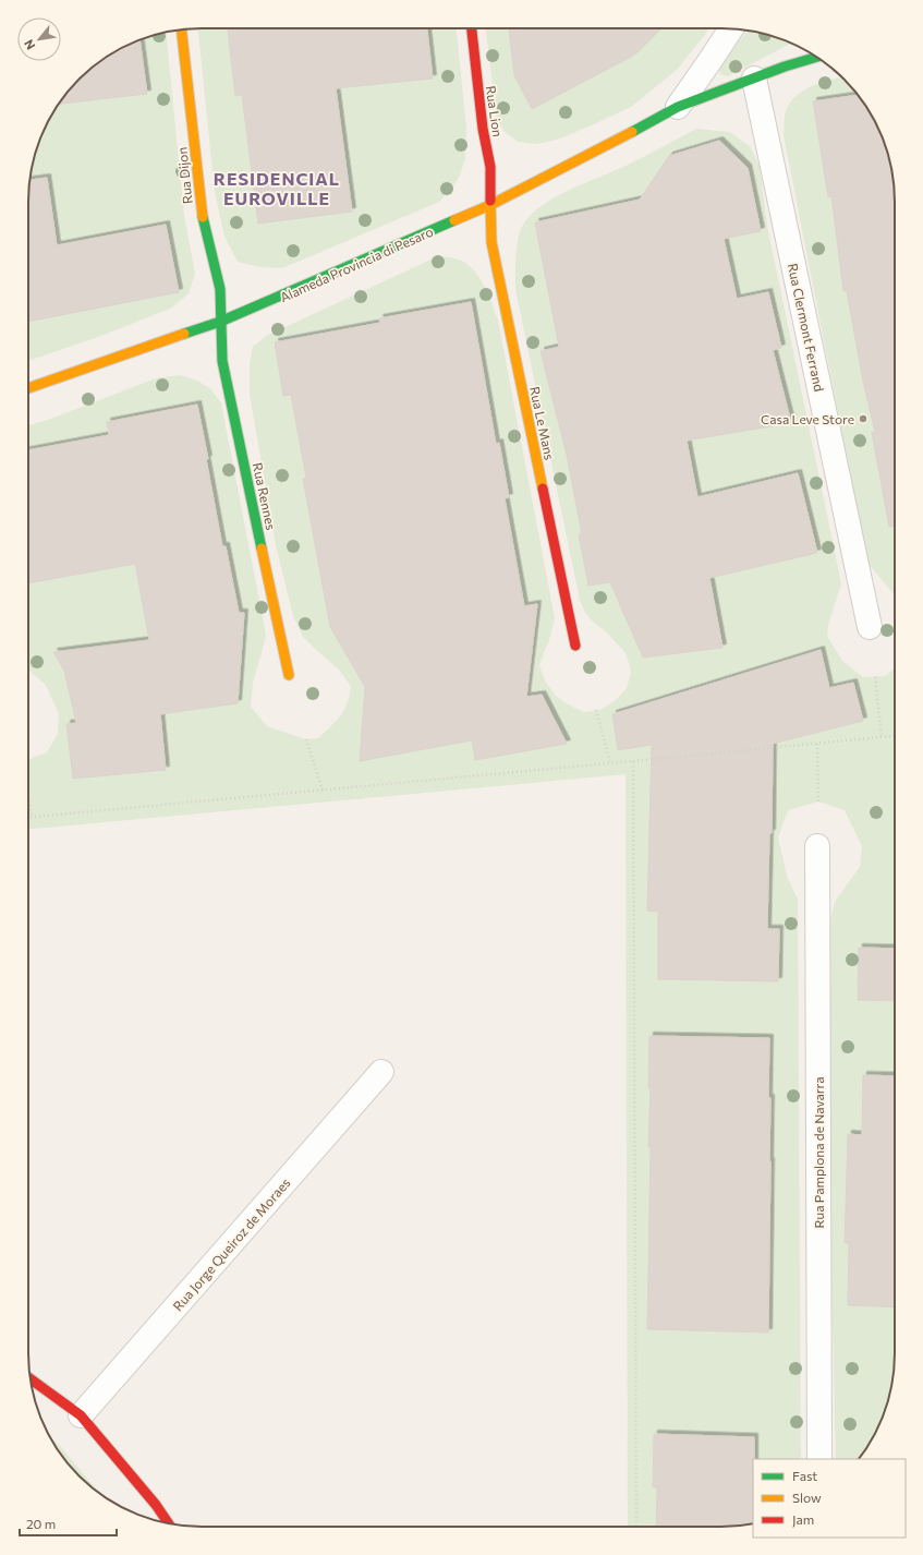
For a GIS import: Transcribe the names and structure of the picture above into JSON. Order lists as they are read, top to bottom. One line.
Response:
{"streets":{"street":["Rua Lion","Rua Dijon","Alameda Provincia di Pesaro","Rua Clermont Ferrand","Rua Le Mans","Rua Rennes","Rua Pamplona de Navarra","Rua Jorge Queiroz de Moraes"]},"crossings":[["Rua Lion","Alameda Provincia di Pesaro"],["Rua Lion","Rua Le Mans"],["Rua Dijon","Alameda Provincia di Pesaro"],["Rua Dijon","Rua Rennes"],["Alameda Provincia di Pesaro","Rua Clermont Ferrand"],["Alameda Provincia di Pesaro","Rua Le Mans"],["Alameda Provincia di Pesaro","Rua Rennes"]],"districts":["RESIDENCIAL EUROVILLE"],"places":["Casa Leve Store"],"legend":["Fast","Slow","Jam"],"scale_bar":"20 m","north":"bottom left"}
